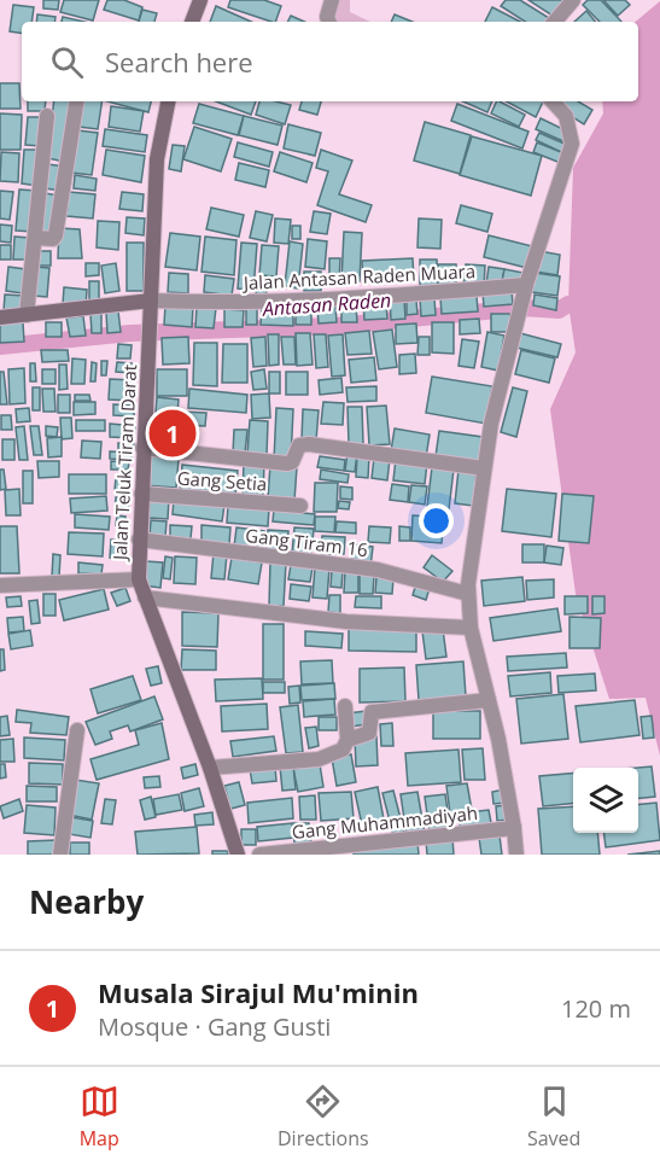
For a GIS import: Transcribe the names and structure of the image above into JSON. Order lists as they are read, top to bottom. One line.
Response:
{"streets":{"street":["Jalan Antasan Raden Muara","Jalan Teluk Tiram Darat","Gang Setia","Gang Tiram 16","Gang Muhammadiyah"]},"crossings":[["Jalan Antasan Raden Muara","Jalan Teluk Tiram Darat"],["Jalan Teluk Tiram Darat","Gang Setia"],["Jalan Teluk Tiram Darat","Gang Tiram 16"]],"water":["Antasan Raden"],"page":{"search":"Search here","pins":"1","heading":"Nearby","list":[{"mark":"1","name":"Musala Sirajul Mu'minin","note":"Mosque · Gang Gusti","value":"120 m"}],"nav":["Map","Directions","Saved"]}}
